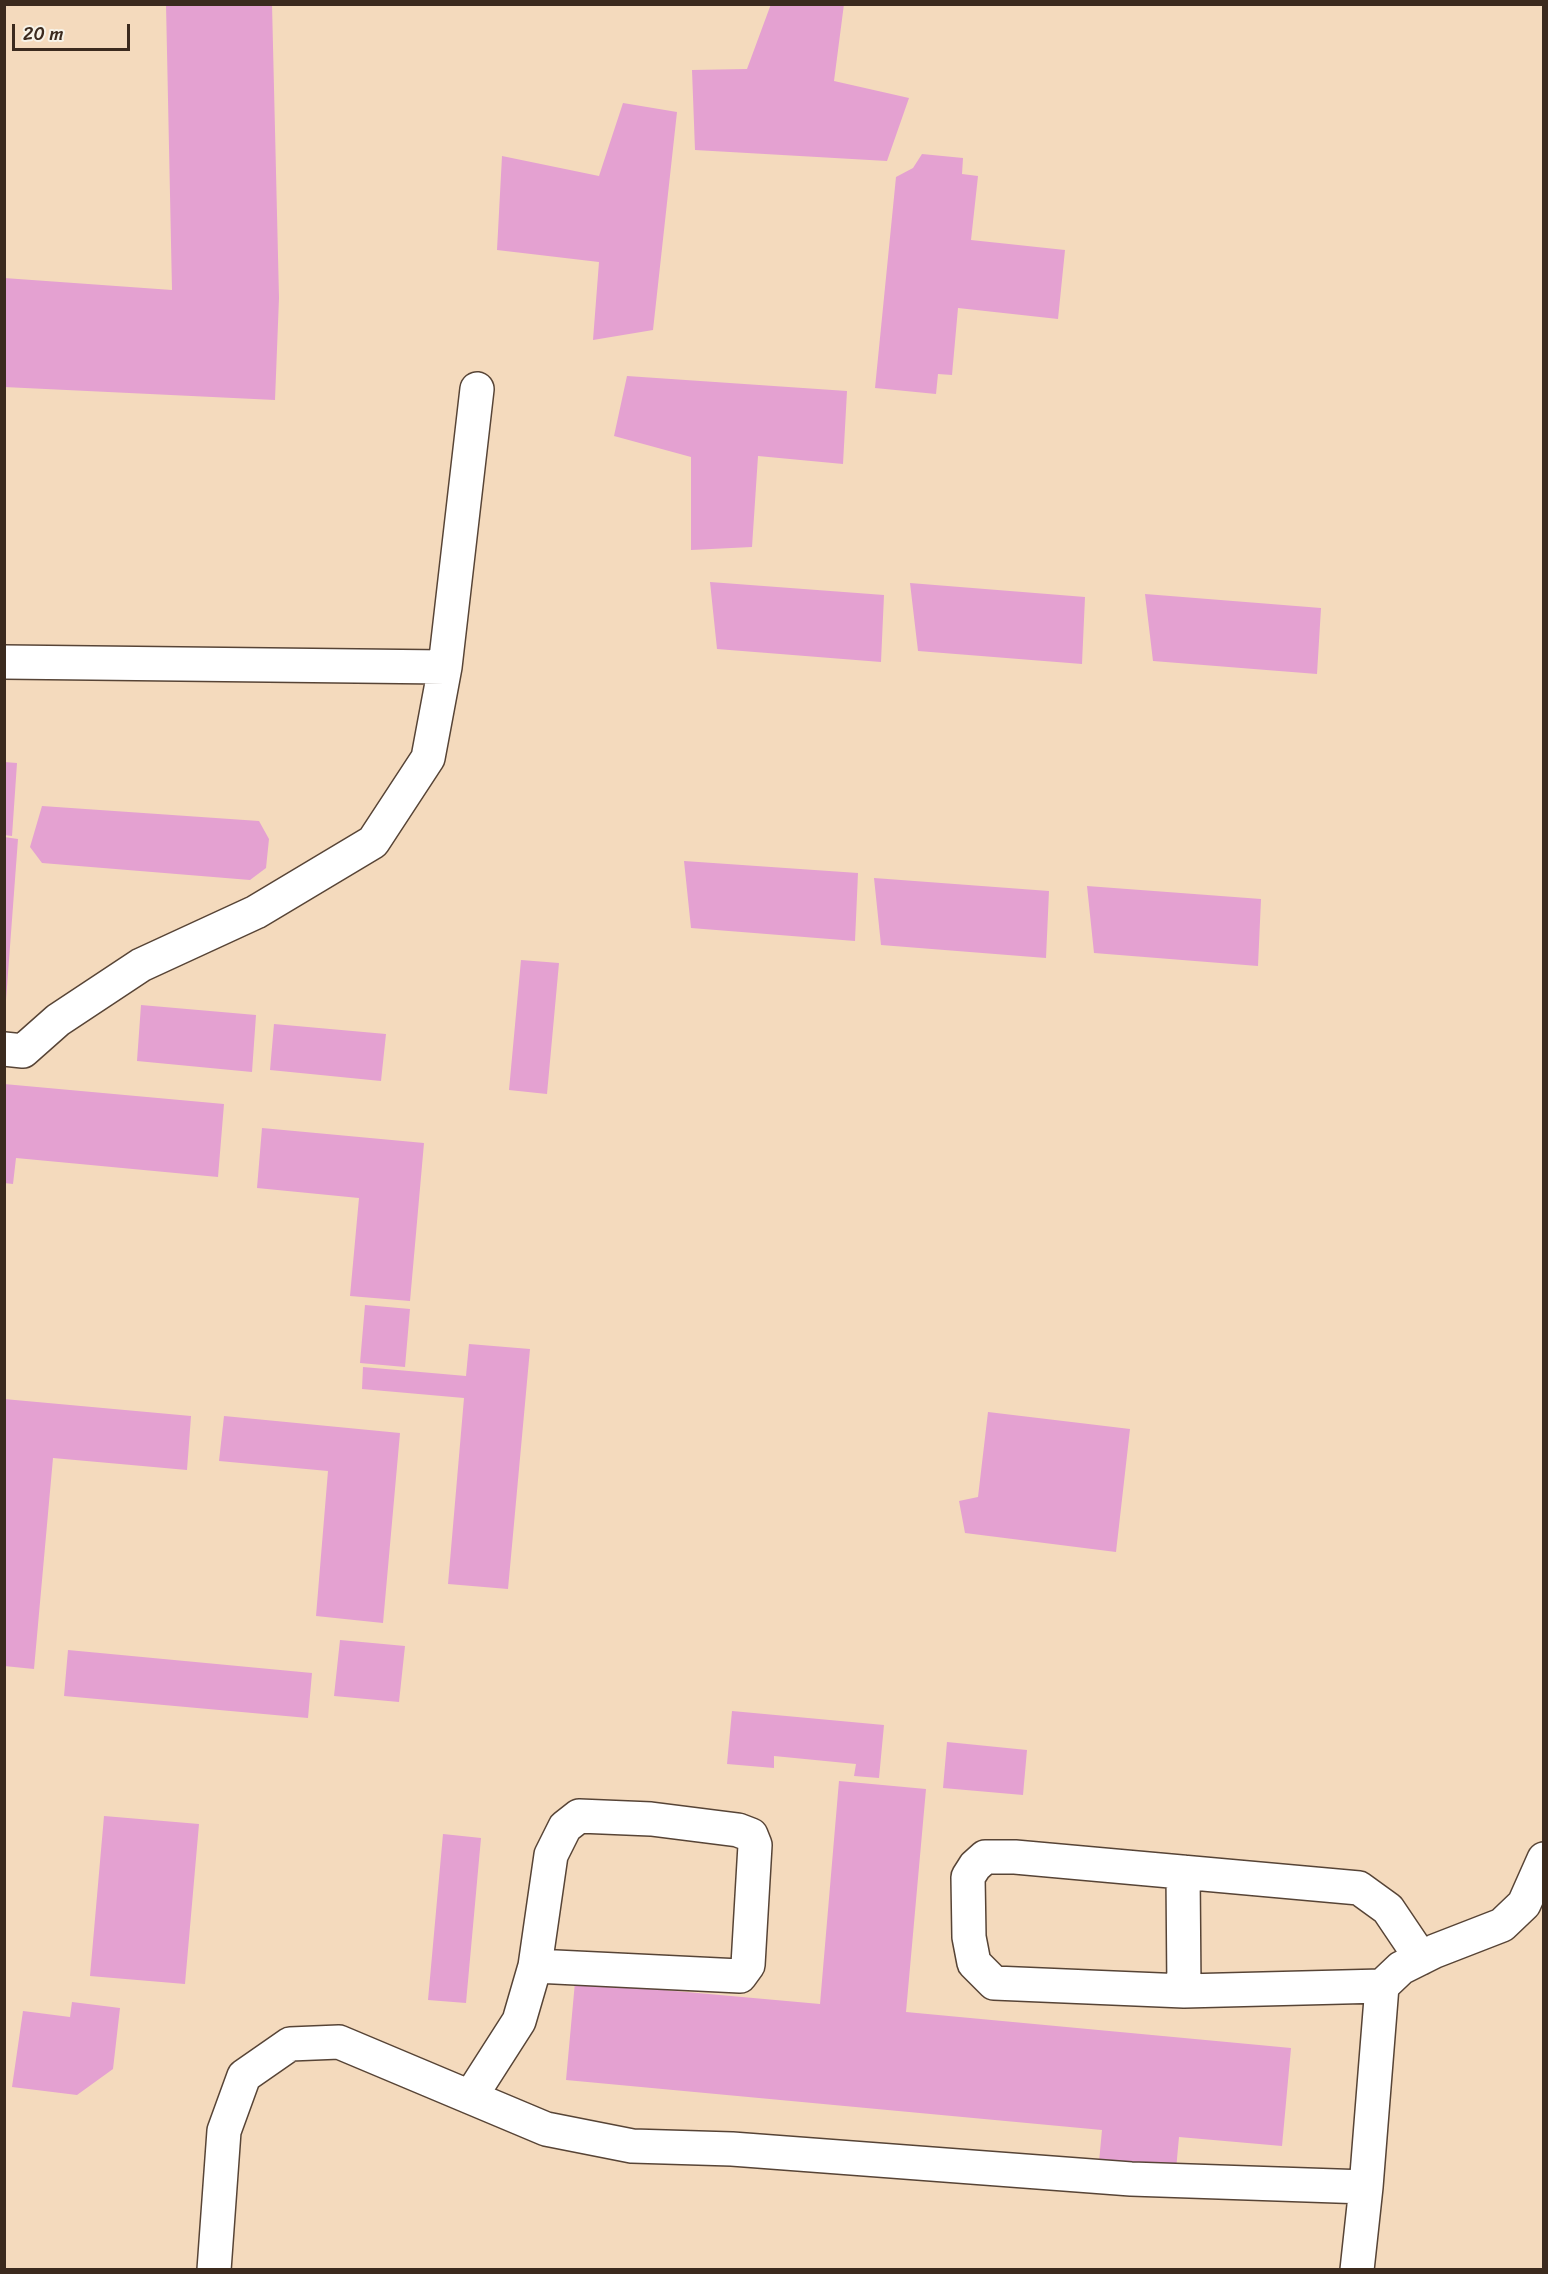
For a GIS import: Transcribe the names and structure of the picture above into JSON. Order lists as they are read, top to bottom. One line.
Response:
{"scale_bar":"20 m"}
